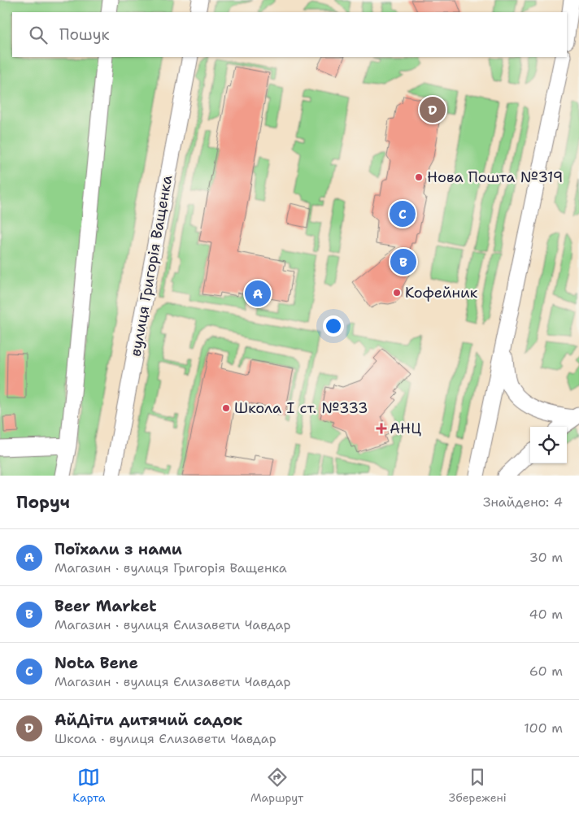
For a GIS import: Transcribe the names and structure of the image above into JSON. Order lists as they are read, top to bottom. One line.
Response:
{"streets":{"street":["вулиця Григорія Ващенка"]},"places":{"other":["Нова Пошта №319","Кофейник","Школа І ст. №333"],"health":["АНЦ"]},"page":{"search":"Пошук","pins":["D","C","B","A"],"heading":["Поруч","Знайдено: 4"],"list":[{"mark":"A","name":"Поїхали з нами","note":"Магазин · вулиця Григорія Ващенка","value":"30 m"},{"mark":"B","name":"Beer Market","note":"Магазин · вулиця Єлизавети Чавдар","value":"40 m"},{"mark":"C","name":"Nota Bene","note":"Магазин · вулиця Єлизавети Чавдар","value":"60 m"},{"mark":"D","name":"АйДіти дитячий садок","note":"Школа · вулиця Єлизавети Чавдар","value":"100 m"}],"nav":["Карта","Маршрут","Збережені"]}}
